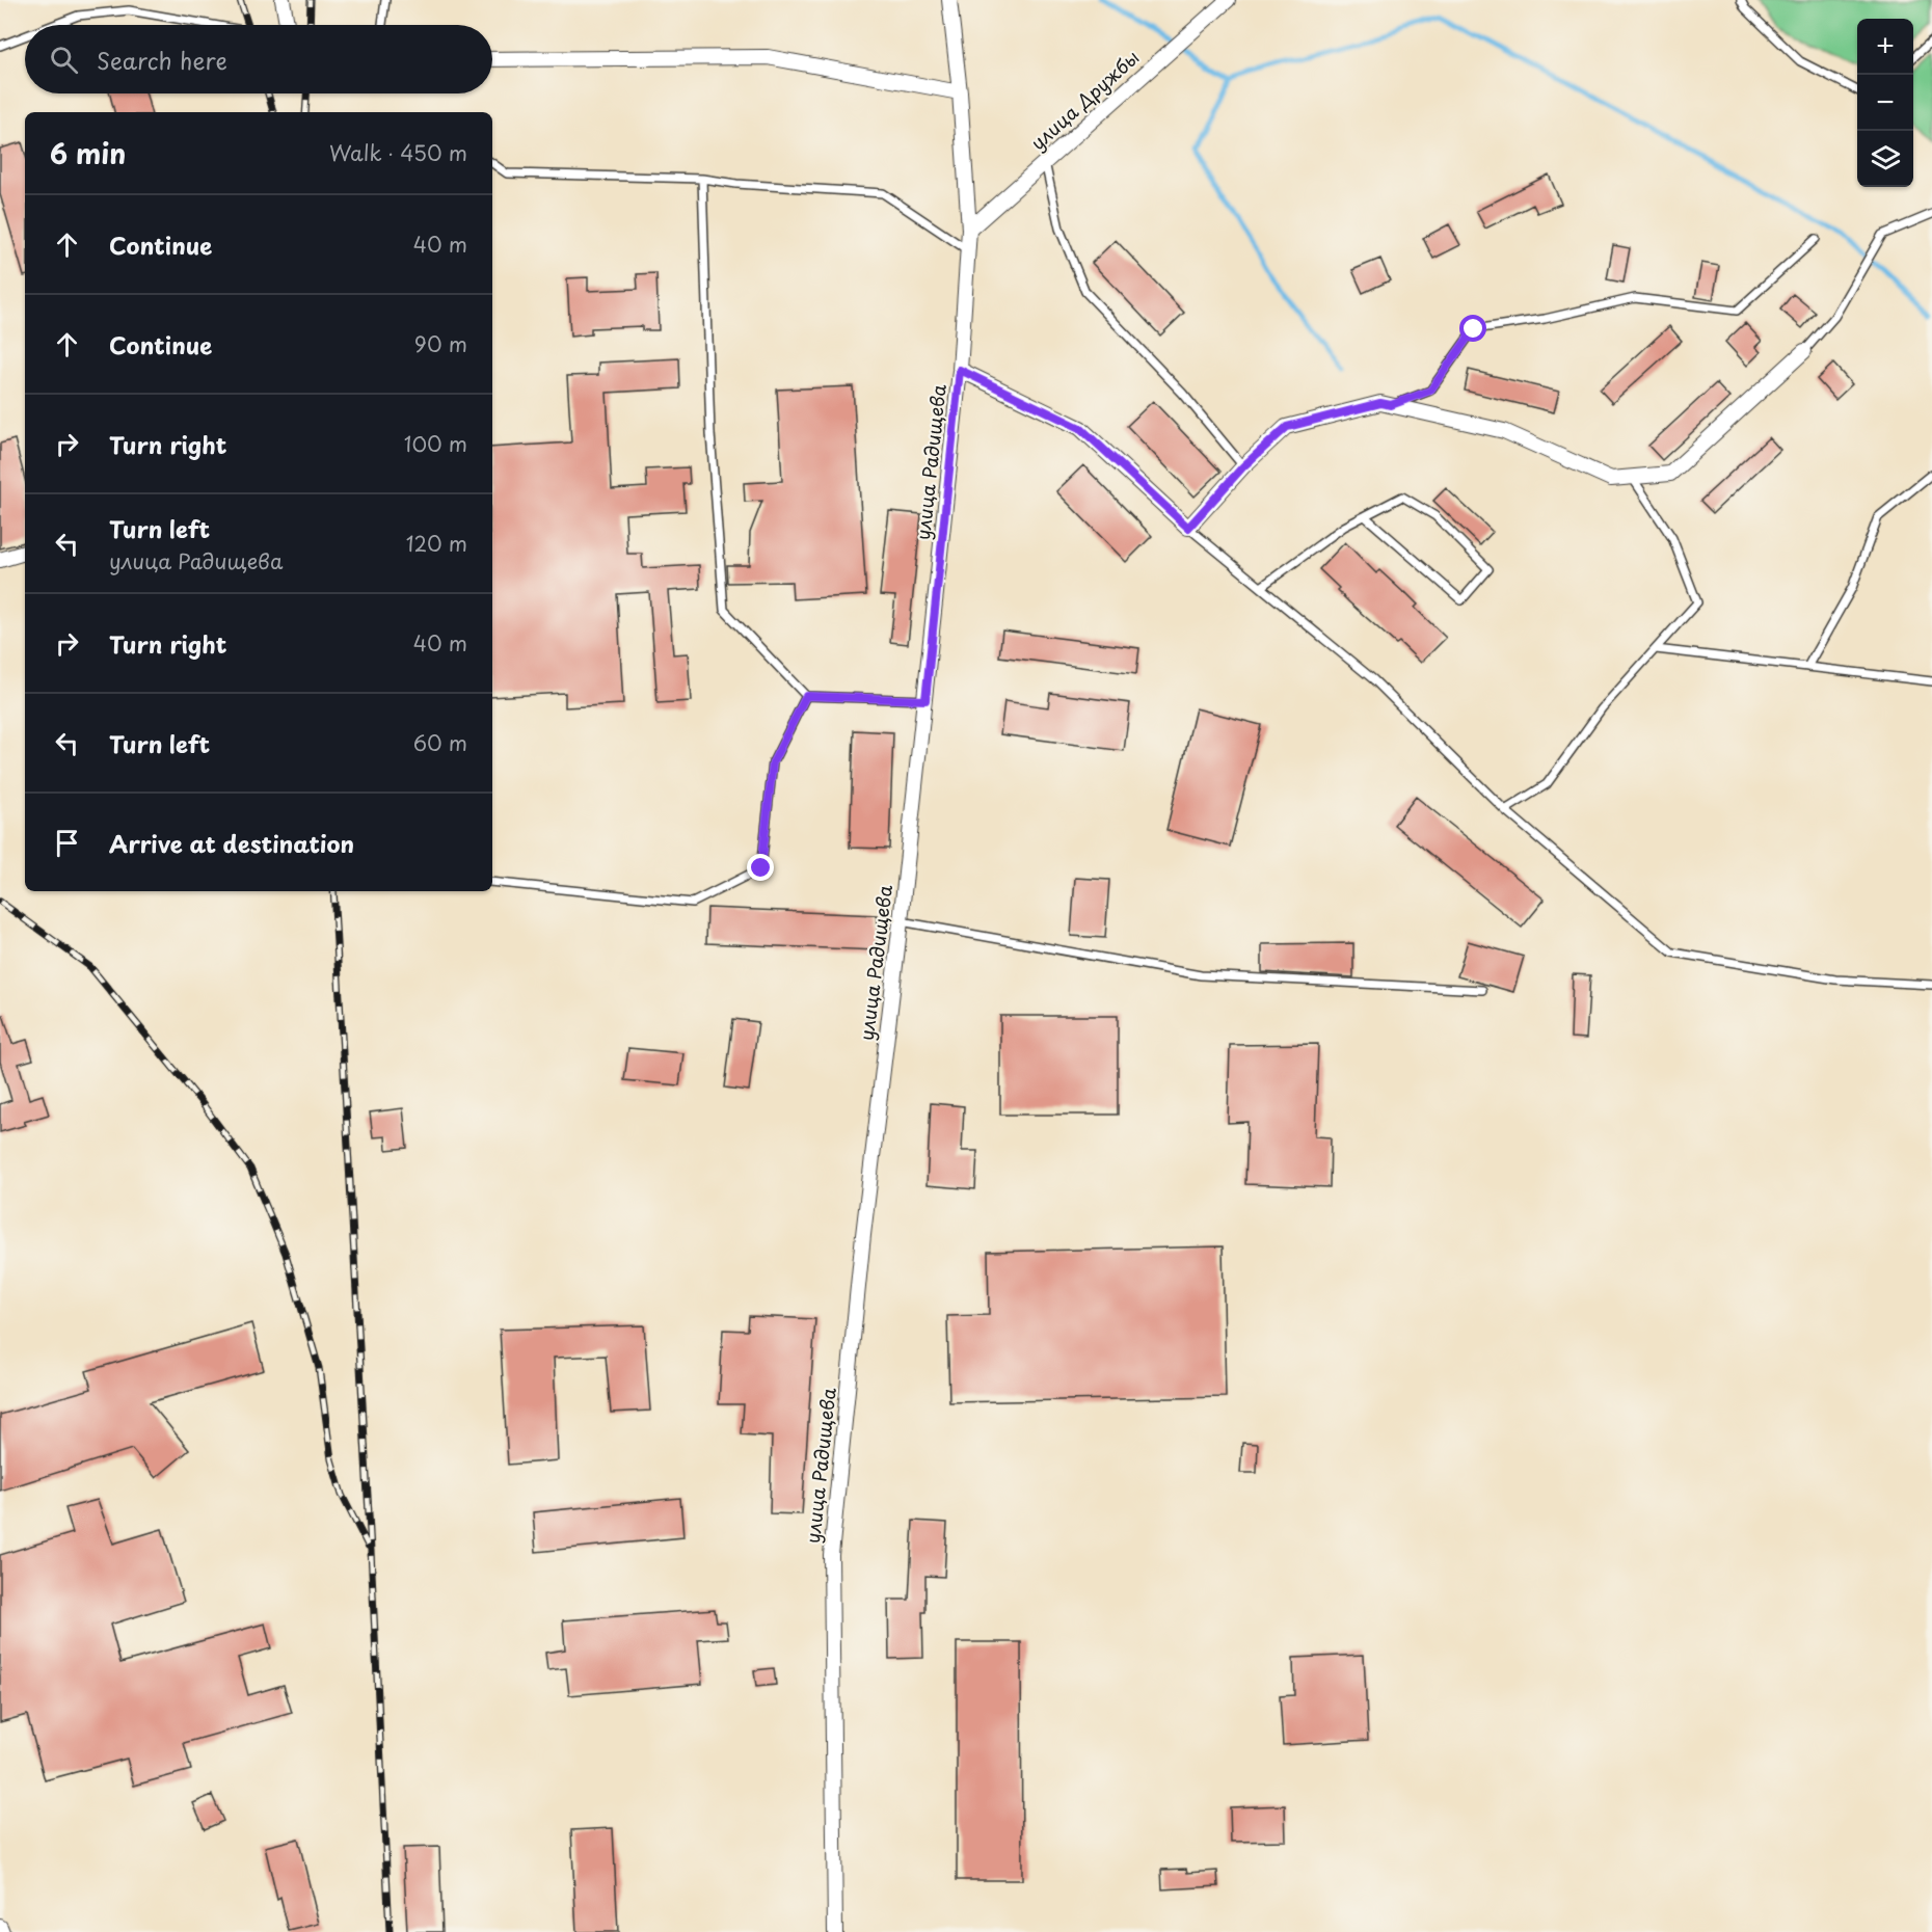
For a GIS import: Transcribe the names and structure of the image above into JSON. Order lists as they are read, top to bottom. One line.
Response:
{"streets":{"street":["улица Дружбы","улица Радищева"]},"crossings":[["улица Дружбы","улица Радищева"]],"page":{"map_buttons":["+","−"],"search":"Search here","heading":["6 min","Walk · 450 m"],"list":[["Continue","40 m"],["Continue","90 m"],["Turn right","100 m"],["Turn left","улица Радищева","120 m"],["Turn right","40 m"],["Turn left","60 m"],"Arrive at destination"]}}
